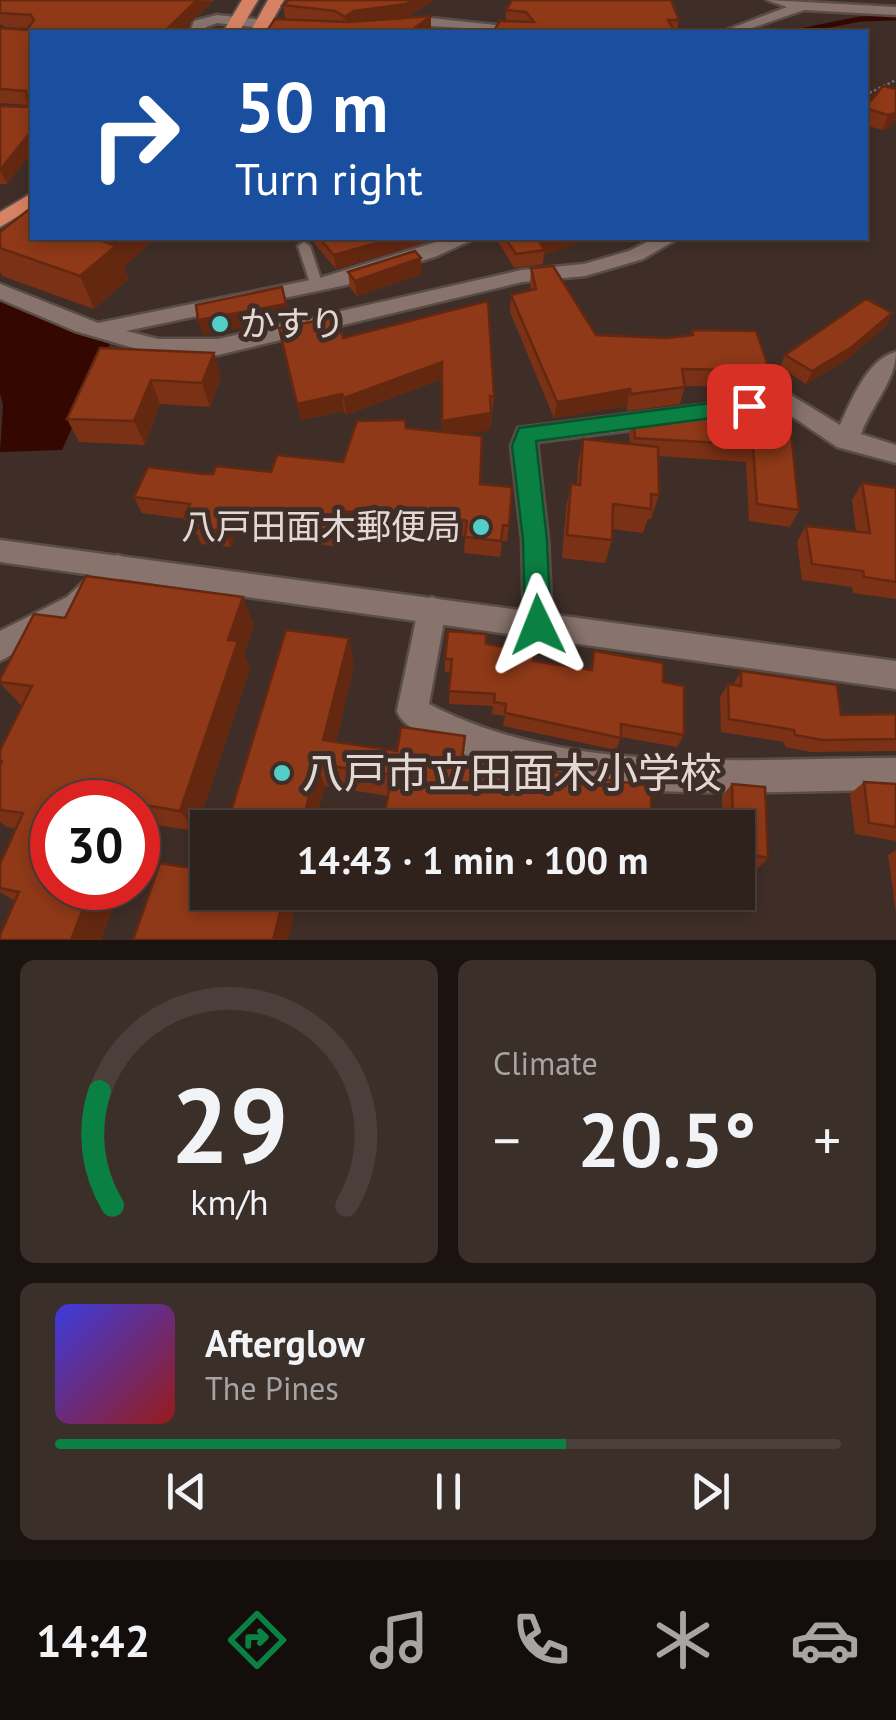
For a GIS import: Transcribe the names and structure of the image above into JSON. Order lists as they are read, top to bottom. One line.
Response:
{"places":["かすり","八戸田面木郵便局","八戸市立田面木小学校"],"page":{"turn":["50 m","Turn right"],"limit":"30","trip":"14:43 · 1 min · 100 m","tile":"Climate","heat":["−","20.5°","+"],"song":["Afterglow","The Pines"],"tabs":"14:42","gauge":["29","km/h"]}}
